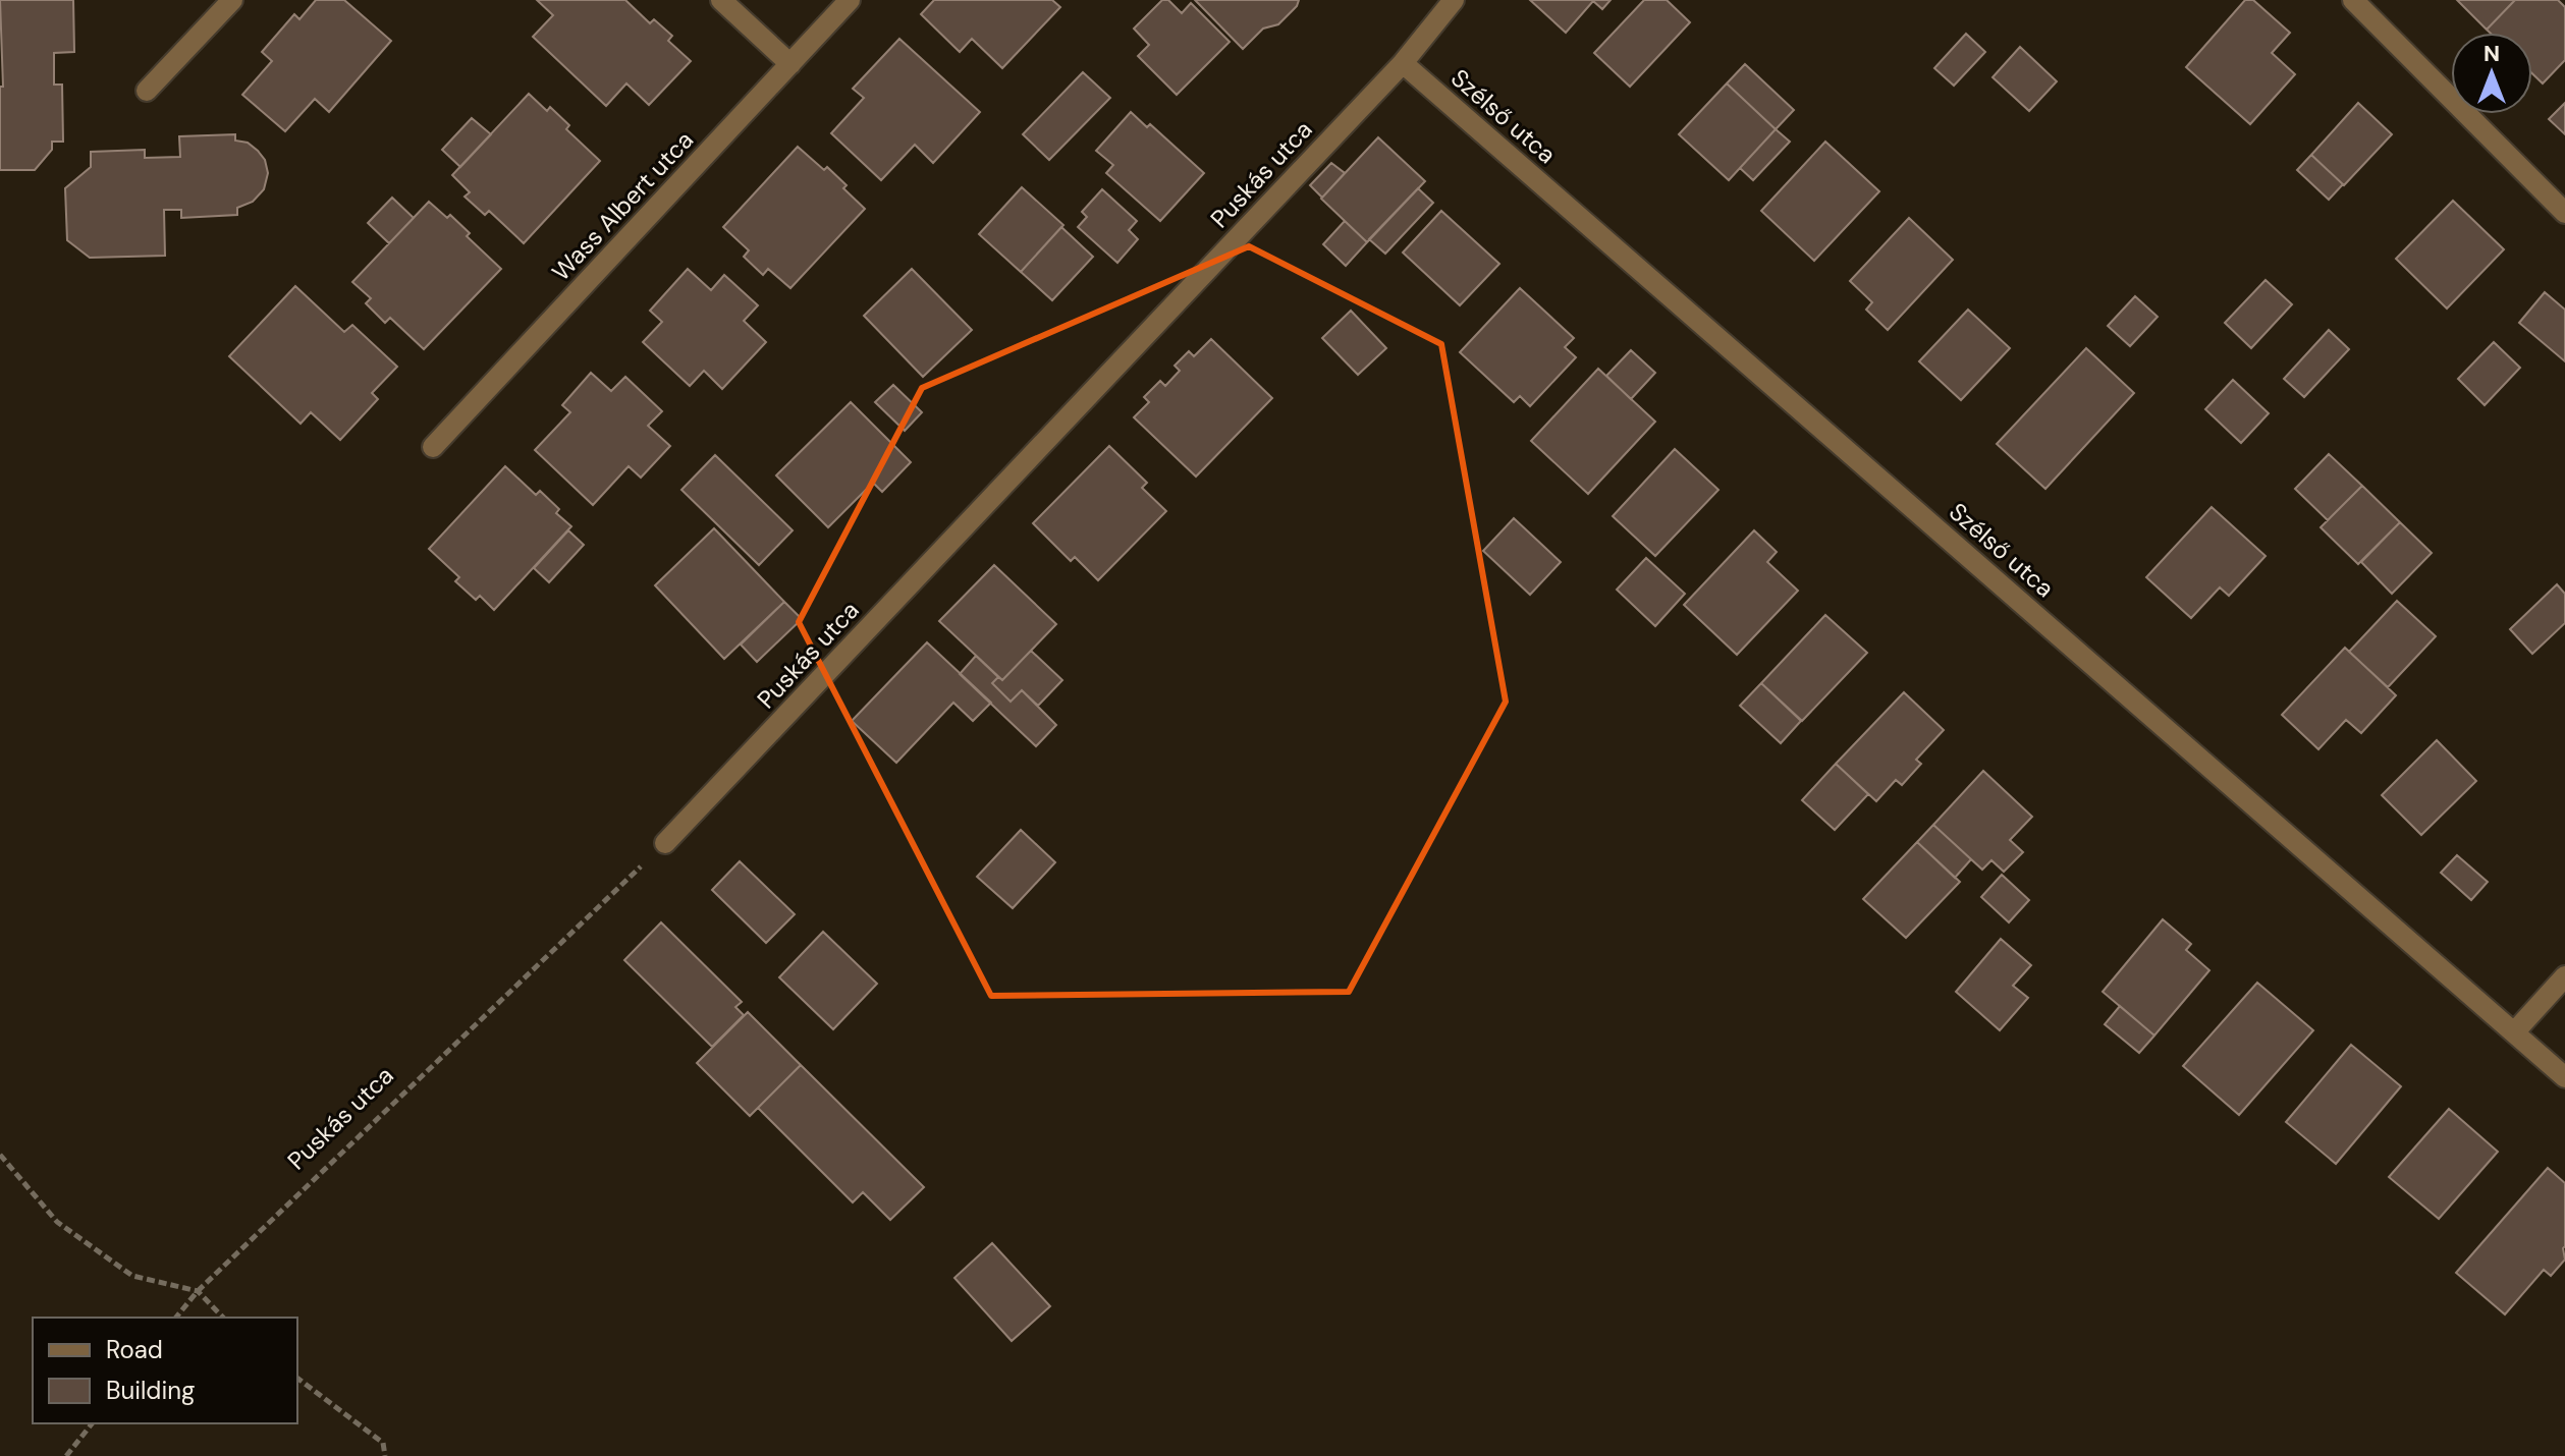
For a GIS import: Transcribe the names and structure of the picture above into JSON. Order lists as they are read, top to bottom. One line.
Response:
{"streets":{"street":["Szélső utca","Puskás utca","Wass Albert utca"]},"crossings":[["Szélső utca","Puskás utca"]],"legend":["Road","Building"],"north":"top"}
